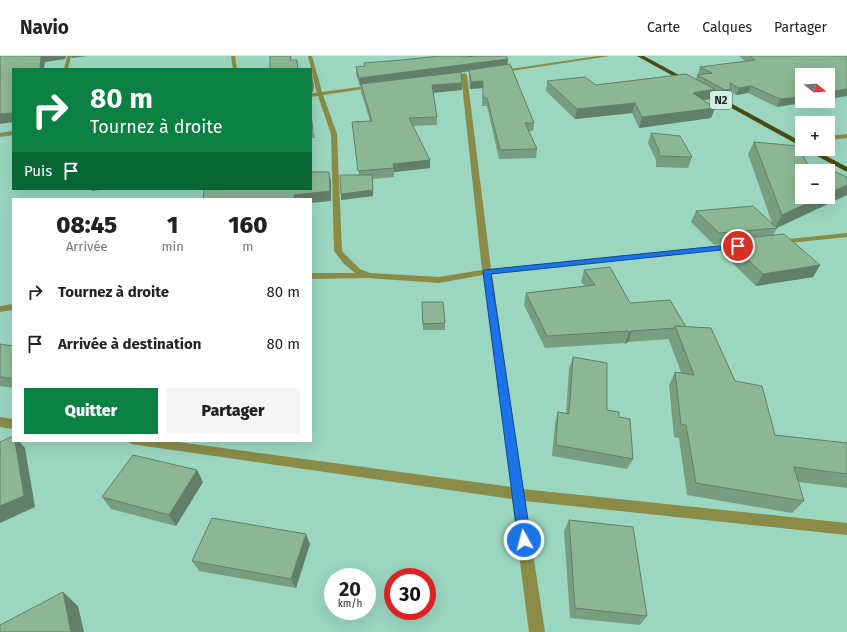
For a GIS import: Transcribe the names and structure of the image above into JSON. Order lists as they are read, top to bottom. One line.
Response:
{"streets":{"highway":["N2"]},"north":"right","page":{"header":"Navio","nav":["Carte","Calques","Partager"],"map_buttons":["+","−"],"turn":["80 m","Tournez à droite"],"then":"Puis","eta":["08:45","Arrivée","1","min","160","m"],"list":[{"name":"Tournez à droite","value":"80 m"},{"name":"Arrivée à destination","value":"80 m"}],"buttons":["Quitter","Partager"],"speed":"20 km/h","limit":"30"}}
